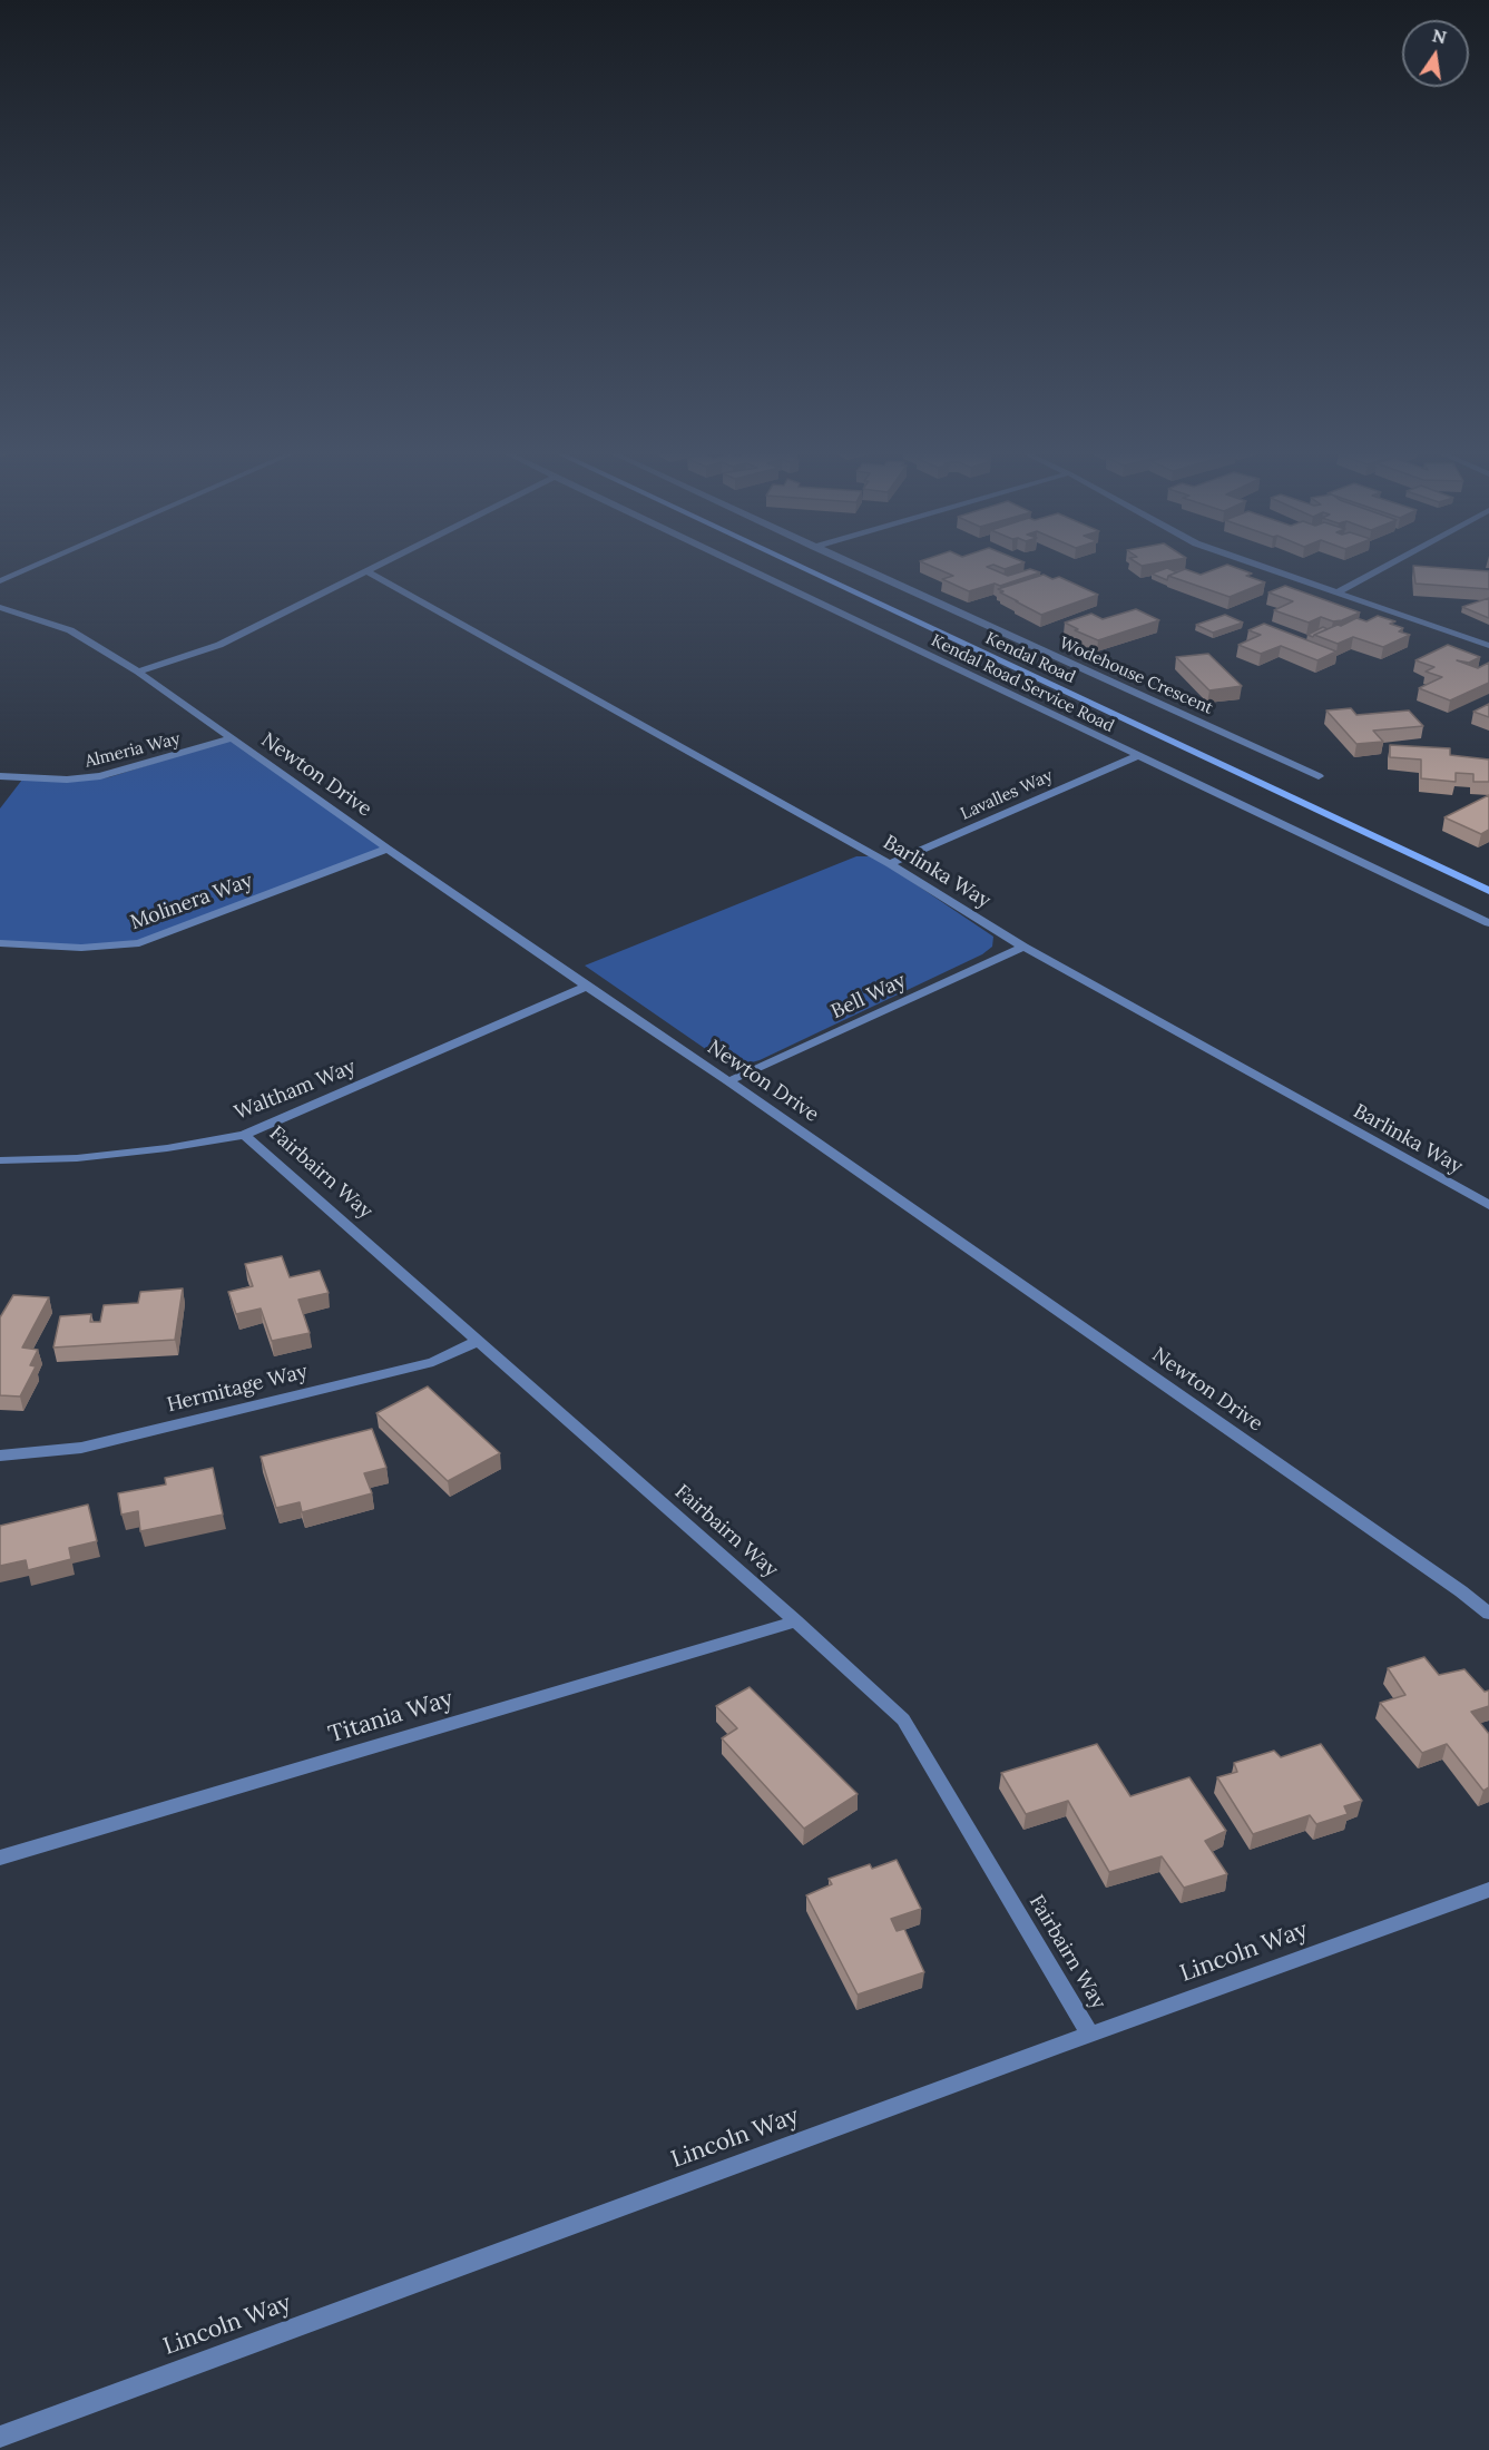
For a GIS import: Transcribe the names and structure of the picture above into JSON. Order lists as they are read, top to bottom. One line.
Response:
{"streets":{"main road":["Kendal Road"],"street":["Wodehouse Crescent","Kendal Road Service Road","Almeria Way","Newton Drive","Lavalles Way","Barlinka Way","Molinera Way","Bell Way","Waltham Way","Fairbairn Way","Hermitage Way","Titania Way","Lincoln Way"]},"crossings":[["Kendal Road Service Road","Lavalles Way"],["Almeria Way","Newton Drive"],["Newton Drive","Molinera Way"],["Newton Drive","Bell Way"],["Newton Drive","Waltham Way"],["Lavalles Way","Barlinka Way"],["Barlinka Way","Bell Way"],["Waltham Way","Fairbairn Way"],["Fairbairn Way","Hermitage Way"],["Fairbairn Way","Titania Way"],["Fairbairn Way","Lincoln Way"]],"north":"top"}
